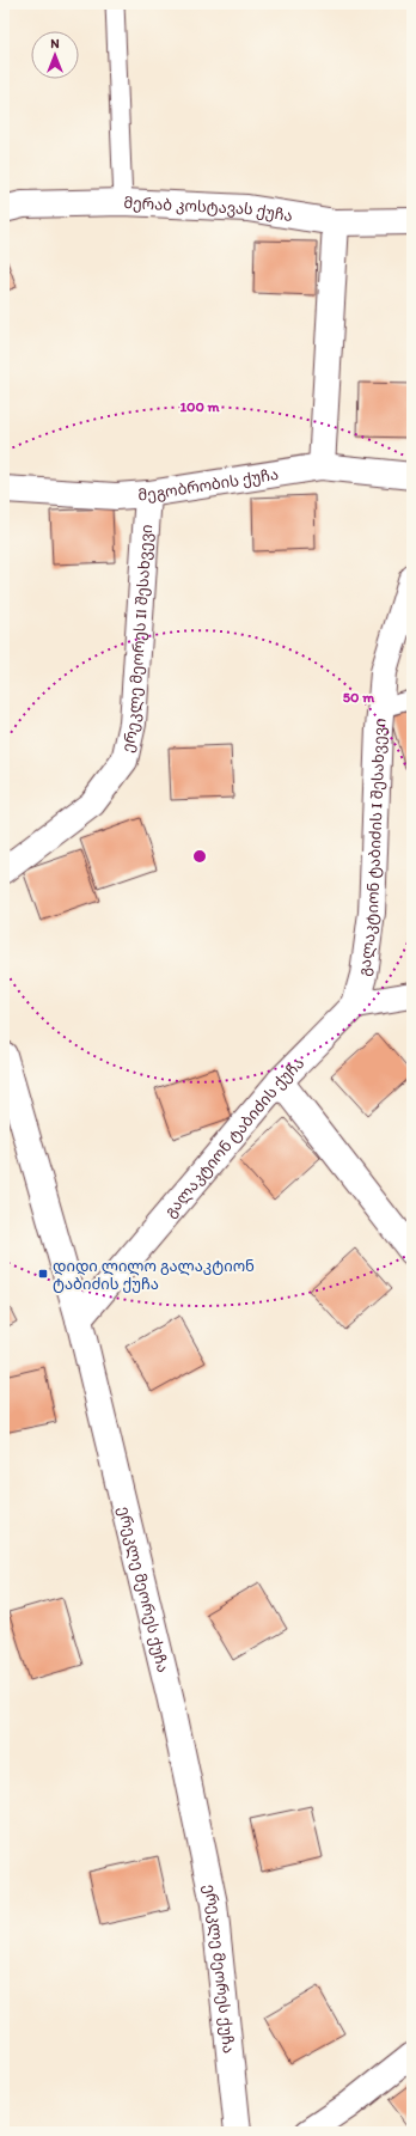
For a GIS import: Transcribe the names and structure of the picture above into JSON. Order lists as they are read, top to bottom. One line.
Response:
{"streets":{"street":["მერაბ კოსტავას ქუჩა","მეგობრობის ქუჩა","ერეკლე მეორეს II შესახვევი","გალაკტიონ ტაბიძის I შესახვევი","გალაკტიონ ტაბიძის ქუჩა","ერეკლე მეორეს ქუჩა"]},"crossings":[["მეგობრობის ქუჩა","ერეკლე მეორეს II შესახვევი"],["გალაკტიონ ტაბიძის I შესახვევი","გალაკტიონ ტაბიძის ქუჩა"],["გალაკტიონ ტაბიძის ქუჩა","ერეკლე მეორეს ქუჩა"]],"places":{"transit":["დიდი ლილო გალაკტიონ ტაბიძის ქუჩა"]},"north":"top","rings":["100 m","50 m"]}
